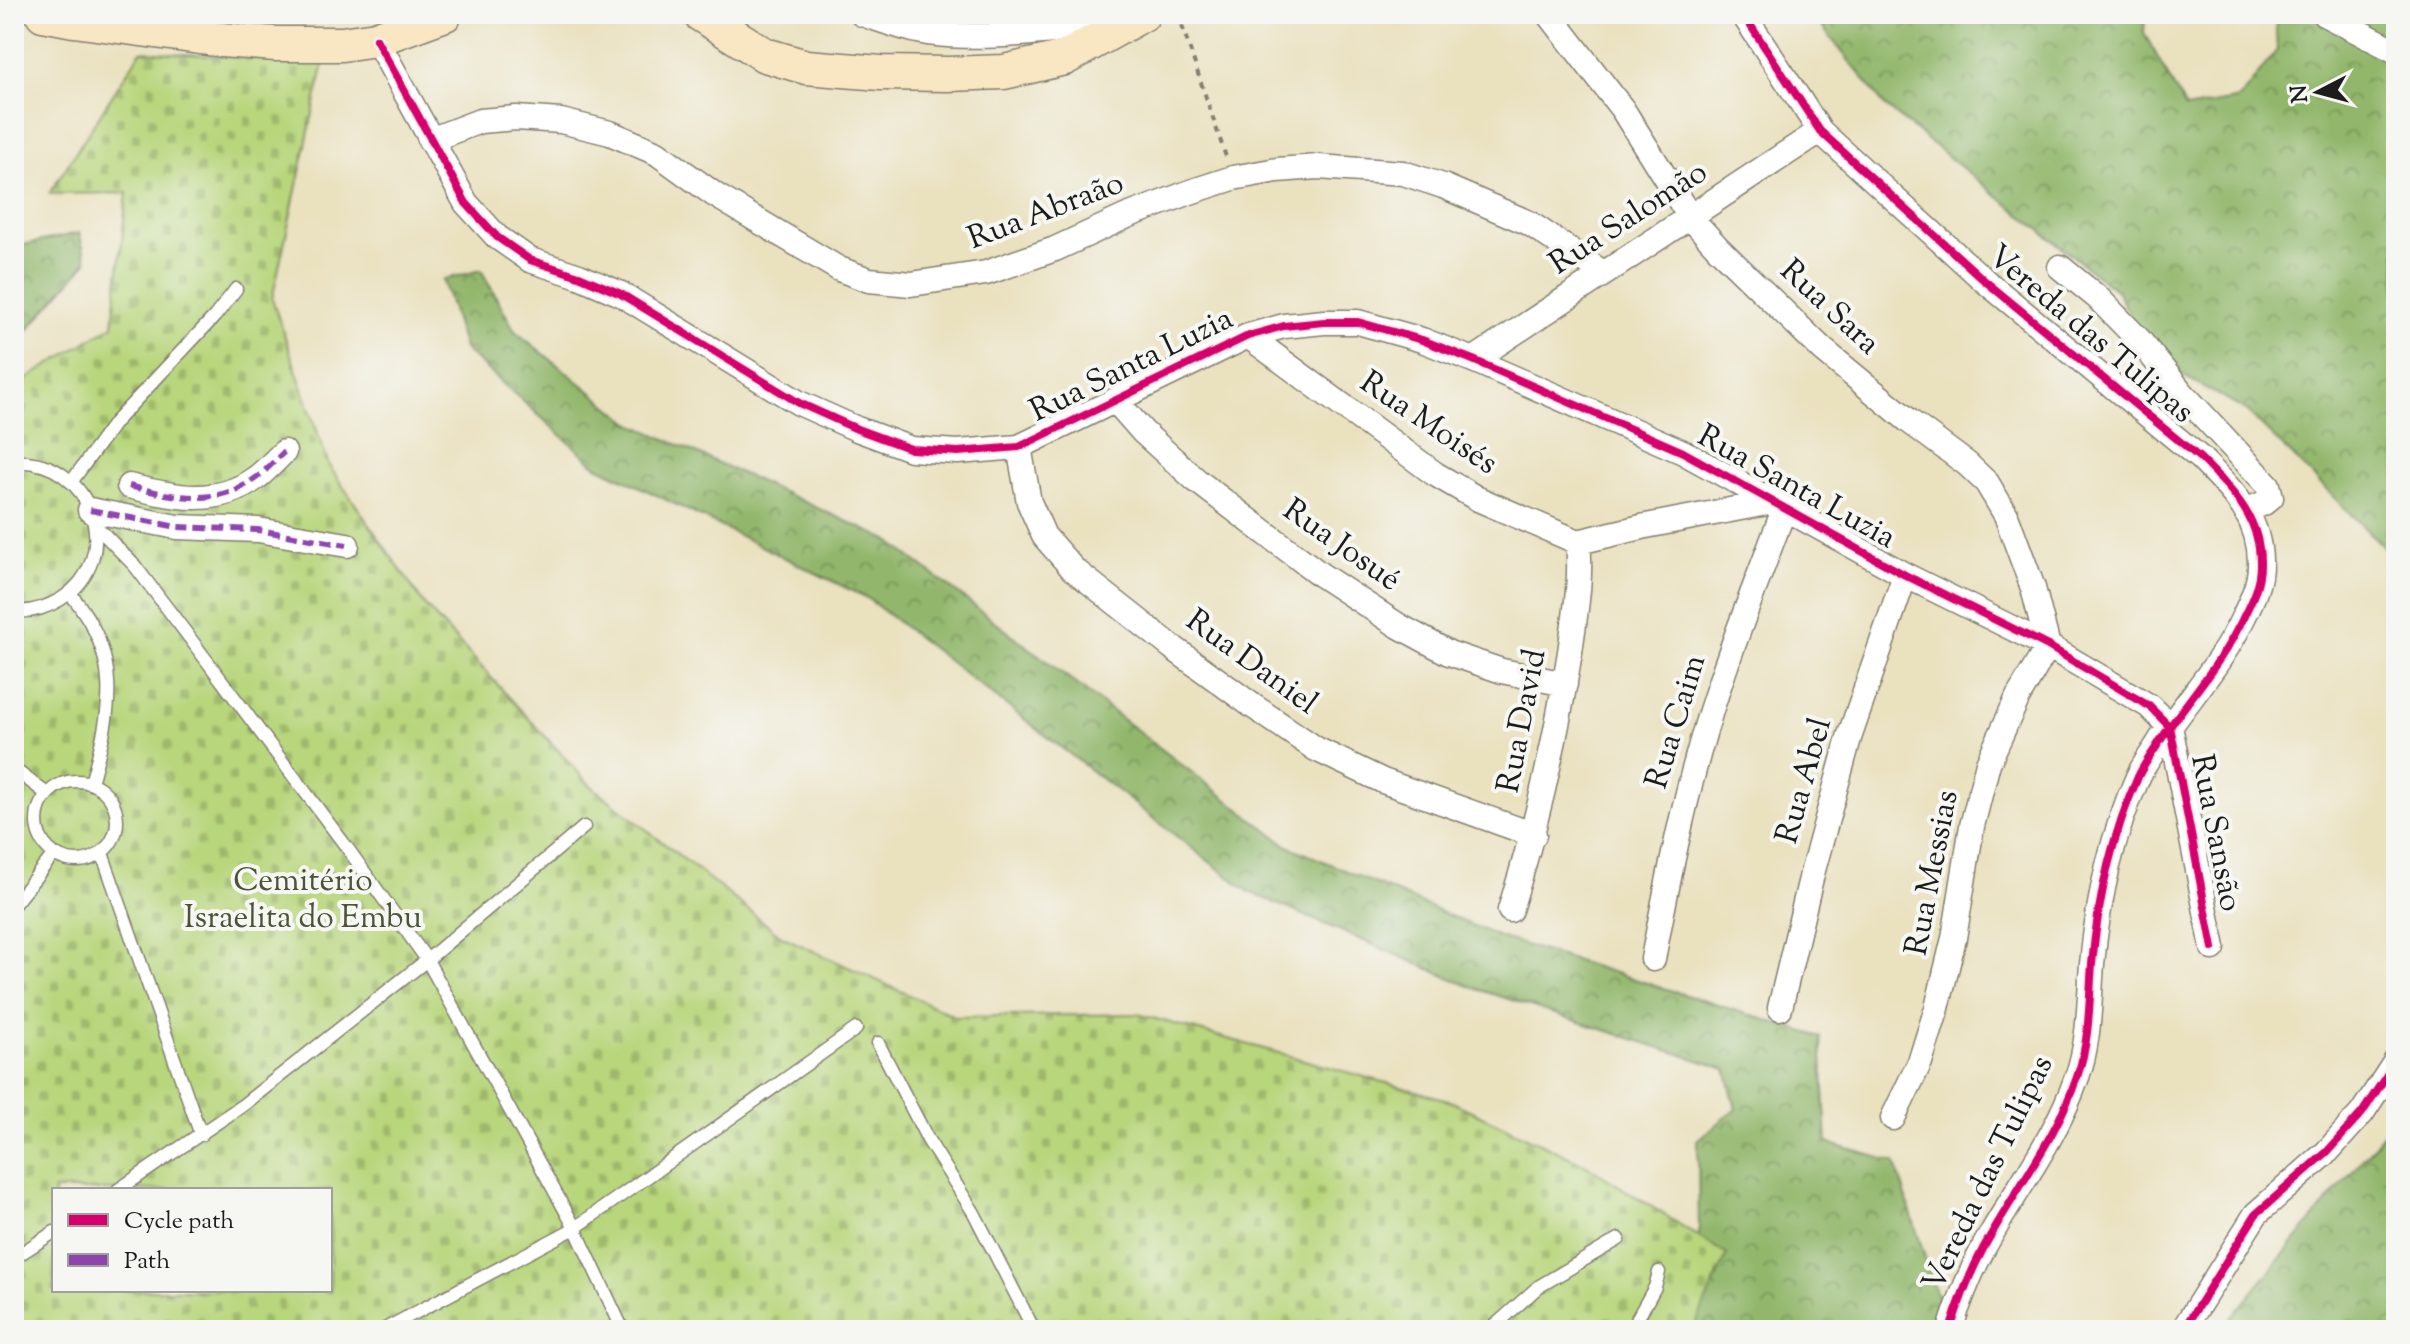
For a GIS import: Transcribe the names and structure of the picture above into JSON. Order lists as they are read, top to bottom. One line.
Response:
{"streets":{"street":["Rua Abraão","Rua Salomão","Rua Sara","Vereda das Tulipas","Rua Santa Luzia","Rua Moisés","Rua Josué","Rua Daniel","Rua David","Rua Caim","Rua Abel","Rua Sansão","Rua Messias"]},"crossings":[["Rua Abraão","Rua Salomão"],["Rua Abraão","Rua Santa Luzia"],["Rua Salomão","Rua Sara"],["Rua Salomão","Vereda das Tulipas"],["Rua Salomão","Rua Santa Luzia"],["Rua Sara","Rua Santa Luzia"],["Rua Sara","Rua Messias"],["Vereda das Tulipas","Rua Sansão"],["Rua Santa Luzia","Rua Moisés"],["Rua Santa Luzia","Rua Josué"],["Rua Santa Luzia","Rua Daniel"],["Rua Santa Luzia","Rua Caim"],["Rua Santa Luzia","Rua Abel"],["Rua Santa Luzia","Rua Messias"],["Rua Moisés","Rua David"],["Rua Josué","Rua David"],["Rua Daniel","Rua David"]],"parks":["Cemitério Israelita do Embu"],"legend":["Cycle path","Path"],"north":"left"}
